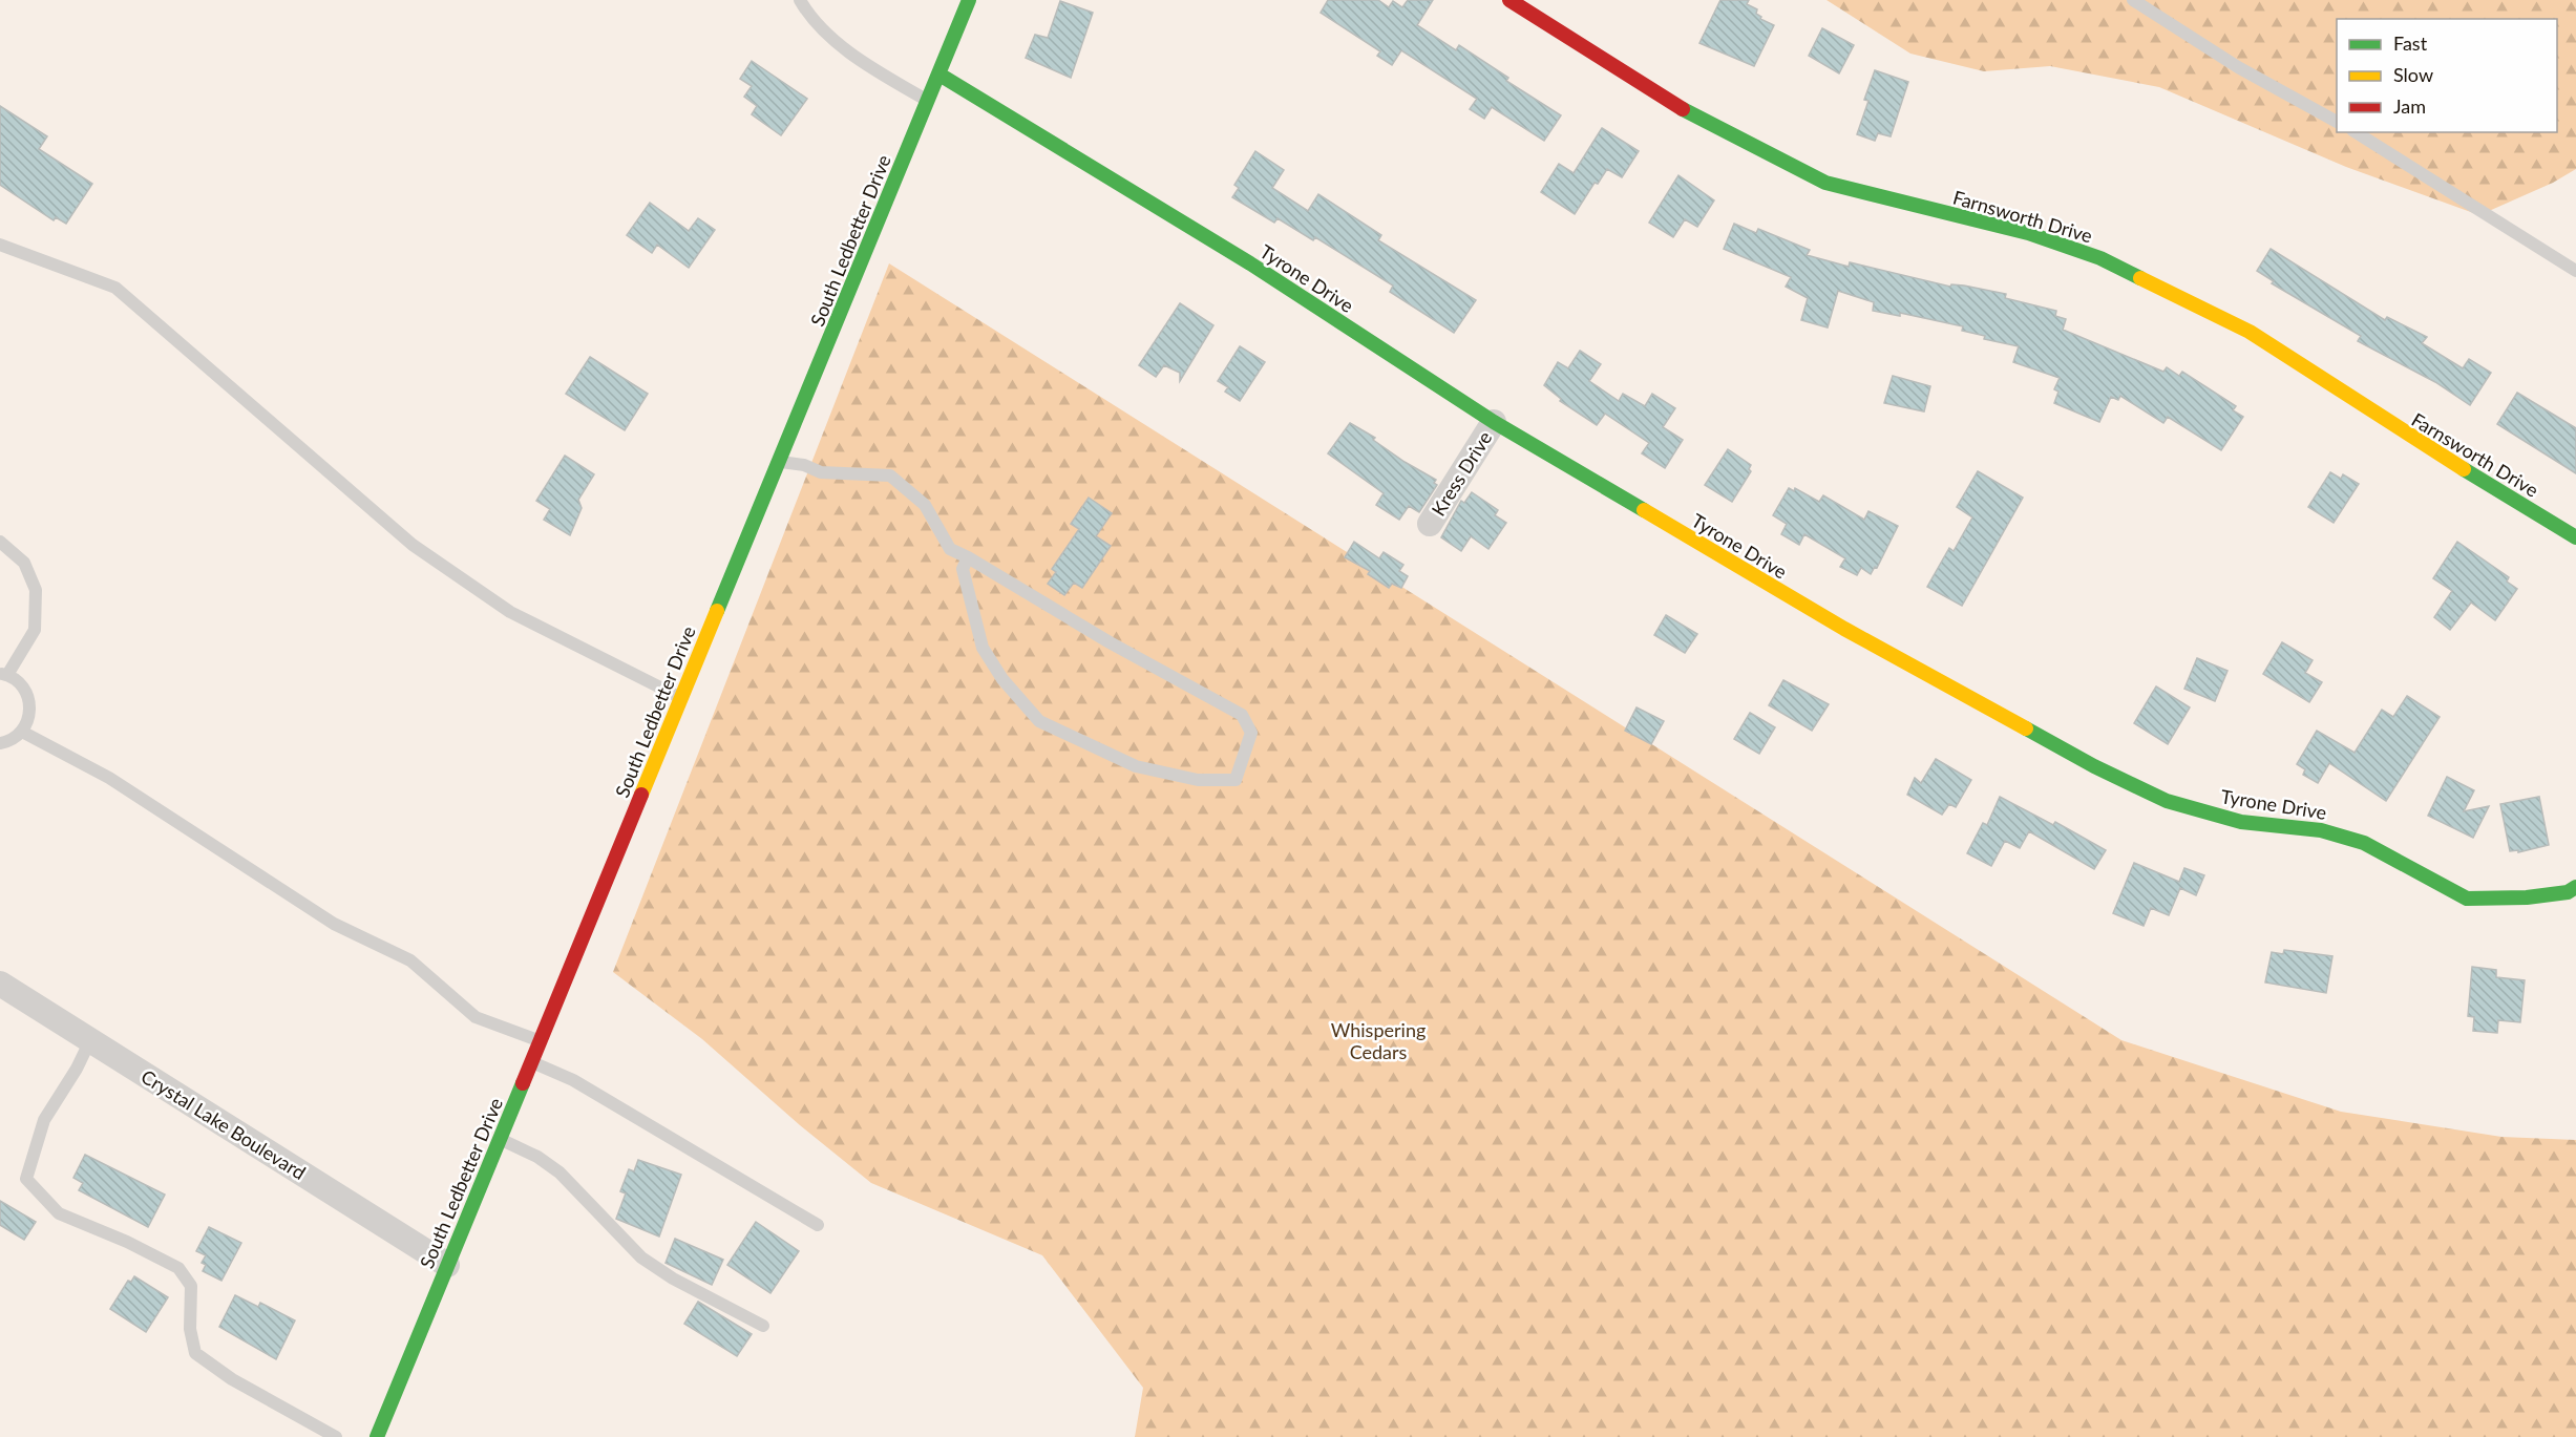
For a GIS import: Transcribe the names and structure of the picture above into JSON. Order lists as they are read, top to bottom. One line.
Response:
{"streets":{"street":["Farnsworth Drive","South Ledbetter Drive","Tyrone Drive","Kress Drive","Crystal Lake Boulevard"]},"crossings":[["South Ledbetter Drive","Tyrone Drive"],["South Ledbetter Drive","Crystal Lake Boulevard"],["Tyrone Drive","Kress Drive"]],"parks":["Whispering Cedars"],"legend":["Fast","Slow","Jam"]}
